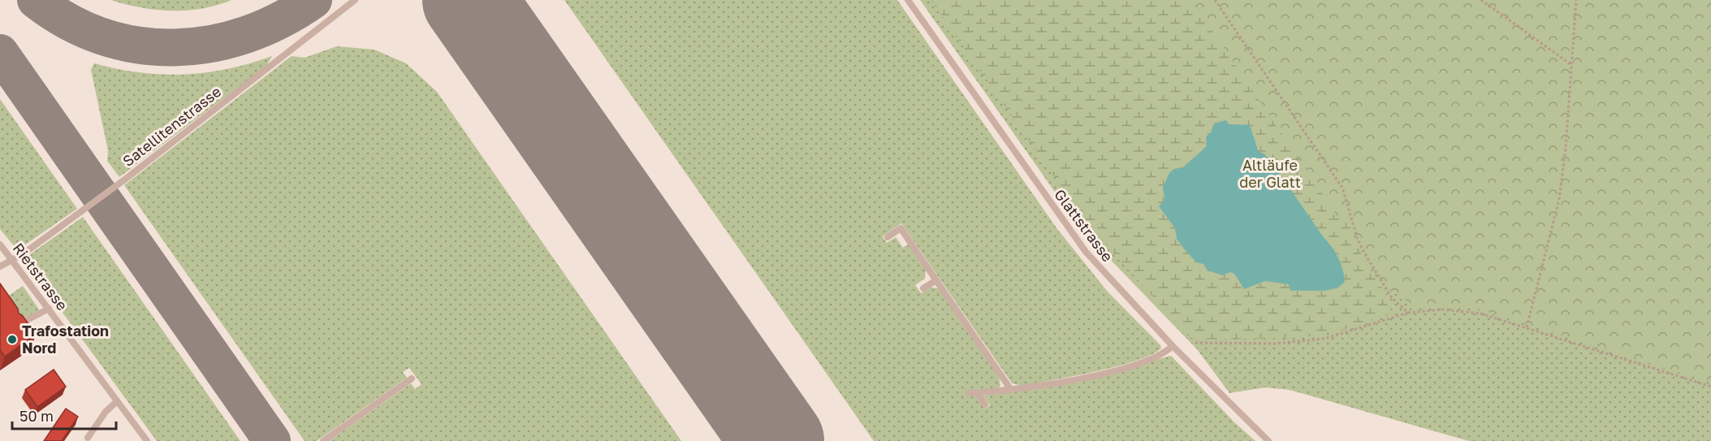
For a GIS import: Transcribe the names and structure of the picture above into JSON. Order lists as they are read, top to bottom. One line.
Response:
{"streets":{"lane":["Satellitenstrasse","Glattstrasse","Rietstrasse"]},"crossings":[["Satellitenstrasse","Rietstrasse"]],"parks":["Altläufe der Glatt"],"places":["Trafostation Nord"],"scale_bar":"50 m"}
